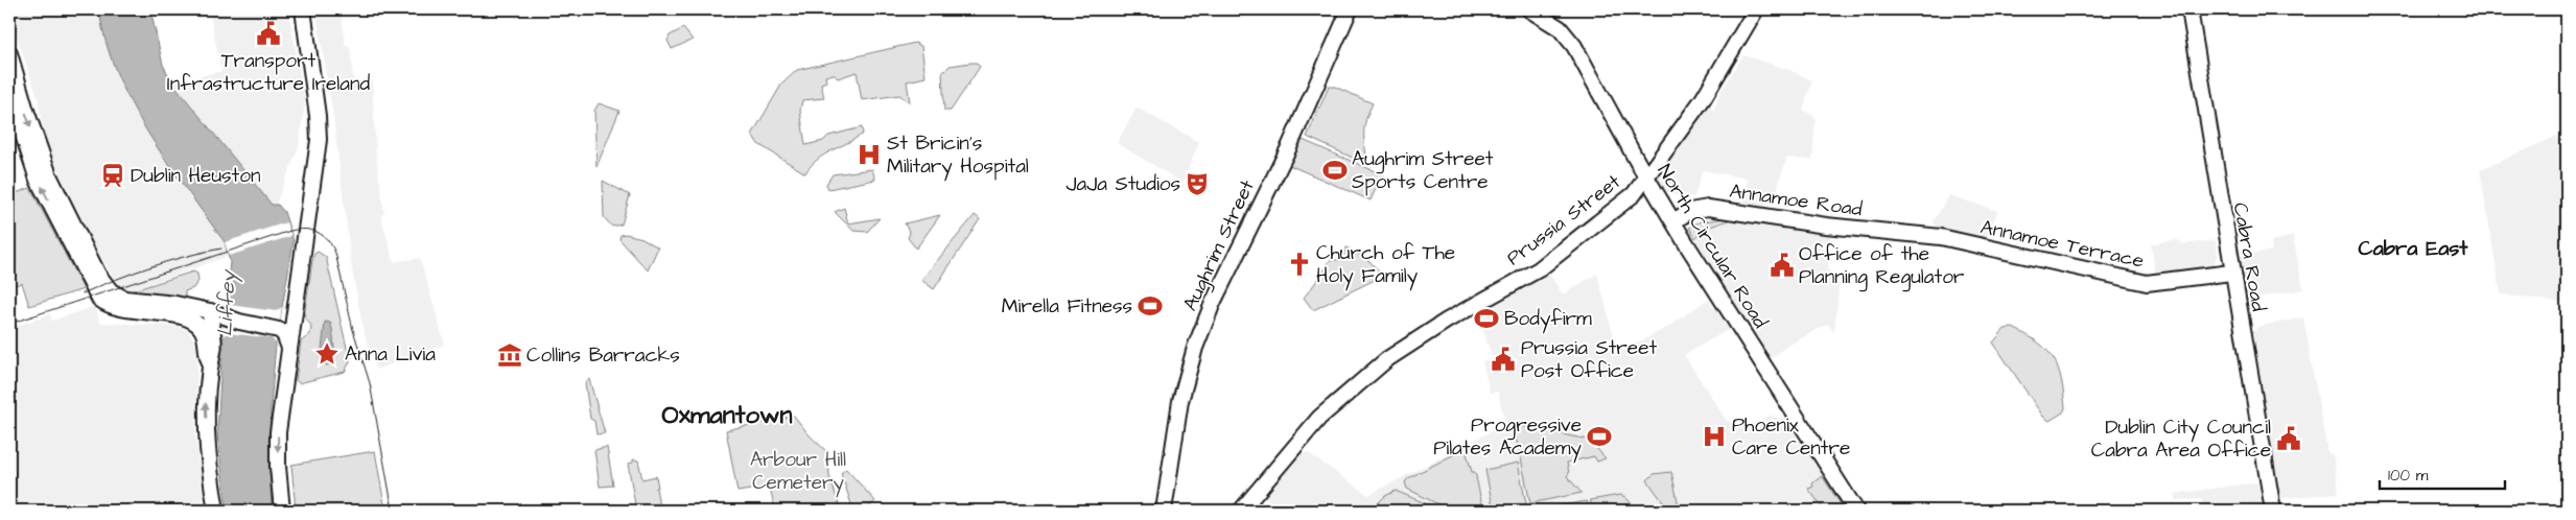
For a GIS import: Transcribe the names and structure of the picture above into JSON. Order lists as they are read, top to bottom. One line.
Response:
{"streets":{"main road":["Annamoe Road","Prussia Street","Annamoe Terrace","Aughrim Street","North Circular Road","Cabra Road"]},"crossings":[["Annamoe Road","Annamoe Terrace"],["Annamoe Road","North Circular Road"],["Prussia Street","North Circular Road"],["Annamoe Terrace","Cabra Road"]],"districts":["Cabra East","Oxmantown"],"water":["Liffey"],"parks":["Arbour Hill Cemetery"],"places":{"public building":["Transport Infrastructure Ireland","Office of the Planning Regulator","Prussia Street Post Office","Dublin City Council Cabra Area Office"],"hospital":["St Bricin's Military Hospital","Phoenix Care Centre"],"sports":["Aughrim Street Sports Centre","Mirella Fitness","Bodyfirm","Progressive Pilates Academy"],"station":["Dublin Heuston"],"theatre":["JaJa Studios"],"church":["Church of The Holy Family"],"place":["Anna Livia"],"museum":["Collins Barracks"]},"scale_bar":"100 m"}
